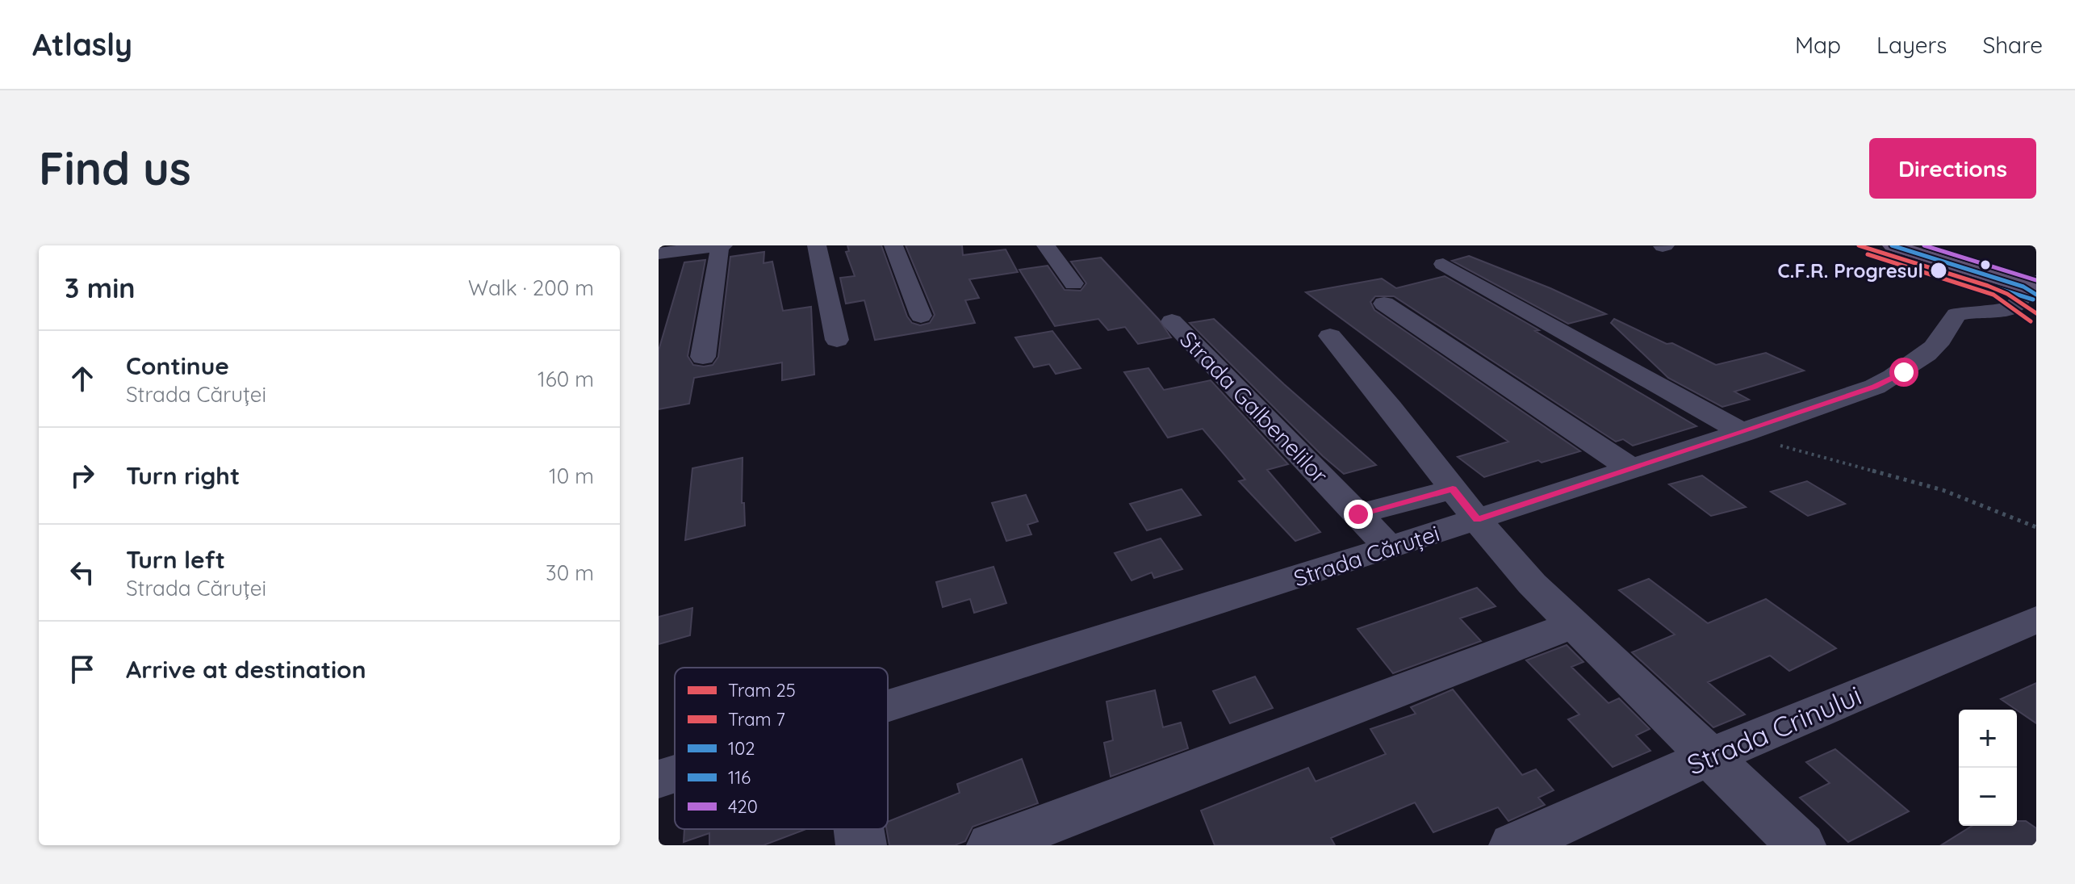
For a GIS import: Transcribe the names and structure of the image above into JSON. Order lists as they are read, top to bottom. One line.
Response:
{"streets":{"street":["Strada Galbenelilor","Strada Căruței","Strada Crinului"]},"crossings":[["Strada Galbenelilor","Strada Căruței"]],"places":["C.F.R. Progresul"],"lines":["tram line 25","transit line 102","transit line 420","tram line 7","transit line 116"],"legend":["Tram 25","Tram 7","102","116","420"],"page":{"header":"Atlasly","nav":["Map","Layers","Share"],"buttons":"Directions","title":"Find us","heading":["3 min","Walk · 200 m"],"list":[["Continue","Strada Căruței","160 m"],["Turn right","10 m"],["Turn left","Strada Căruței","30 m"],"Arrive at destination"],"map_buttons":["+","−"]}}
